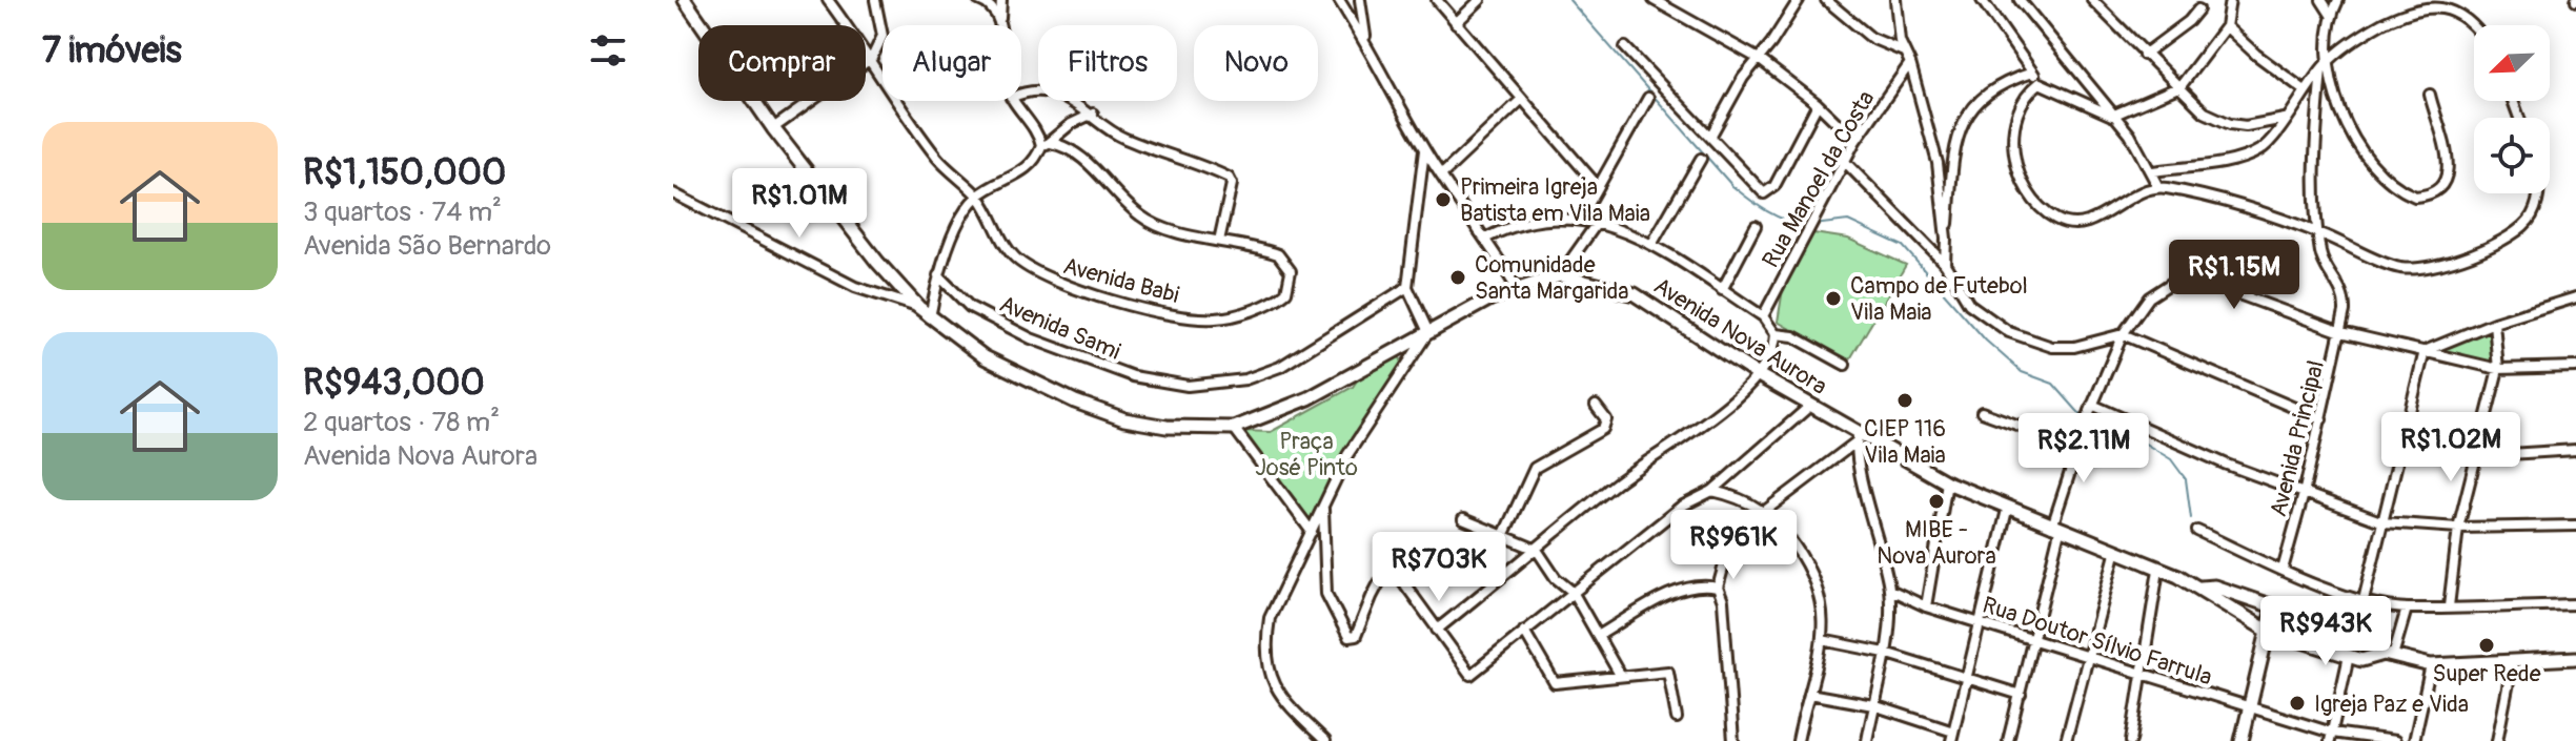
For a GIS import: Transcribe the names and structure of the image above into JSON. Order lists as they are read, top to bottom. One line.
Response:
{"streets":{"street":["Rua Manoel da Costa","Avenida Babi","Avenida Sami","Avenida Nova Aurora","Avenida Principal","Rua Doutor Sílvio Farrula"]},"parks":["Praça José Pinto"],"places":["Primeira Igreja Batista em Vila Maia","Comunidade Santa Margarida","Campo de Futebol Vila Maia","CIEP 116 Vila Maia","MIBE - Nova Aurora","Super Rede","Igreja Paz e Vida"],"north":"bottom left","page":{"heading":"7 imóveis","chip":["Comprar","Alugar","Filtros","Novo"],"list":[{"name":"R$1,150,000","note":"3 quartos · 74 m² · Avenida São Bernardo"},{"name":"R$943,000","note":"2 quartos · 78 m² · Avenida Nova Aurora"}],"price":["R$1.01M","R$1.15M","R$1.02M","R$2.11M","R$961K","R$703K","R$943K"]}}
